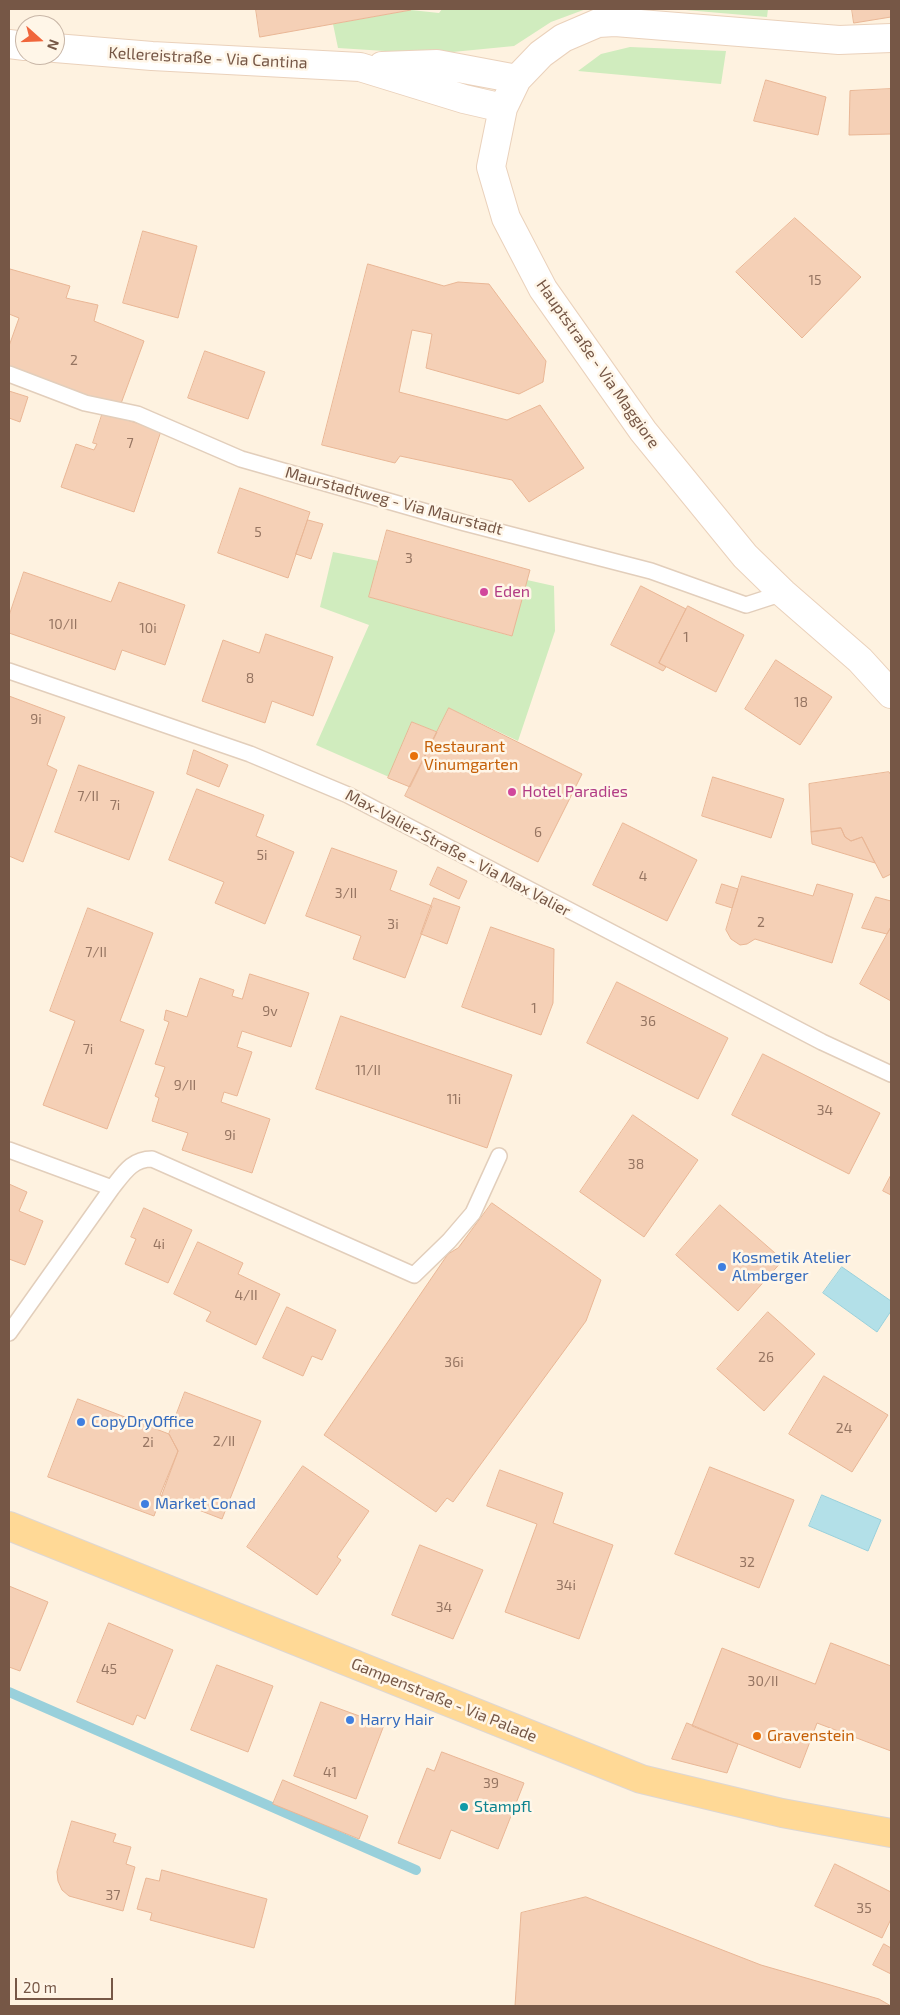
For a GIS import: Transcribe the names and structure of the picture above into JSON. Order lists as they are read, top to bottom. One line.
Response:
{"streets":{"main road":["Gampenstraße - Via Palade"],"street":["Kellereistraße - Via Cantina","Hauptstraße - Via Maggiore"],"lane":["Maurstadtweg - Via Maurstadt","Max-Valier-Straße - Via Max Valier"]},"crossings":[["Kellereistraße - Via Cantina","Hauptstraße - Via Maggiore"],["Hauptstraße - Via Maggiore","Maurstadtweg - Via Maurstadt"]],"places":["Eden","Restaurant Vinumgarten","Hotel Paradies","Kosmetik Atelier Almberger","CopyDryOffice","Market Conad","Harry Hair","Gravenstein","Stampfl"],"house_numbers":["15","2","7","5","3","10/II","10i","1","8","18","9i","7/II","7i","6","5i","4","3/II","2","3i","7/II","1","9v","36","7i","11/II","9/II","11i","34","9i","38","4i","4/II","26","36i","24","2/II","2i","32","34i","34","45","30/II","41","39","37","35"],"scale_bar":"20 m","north":"right"}
